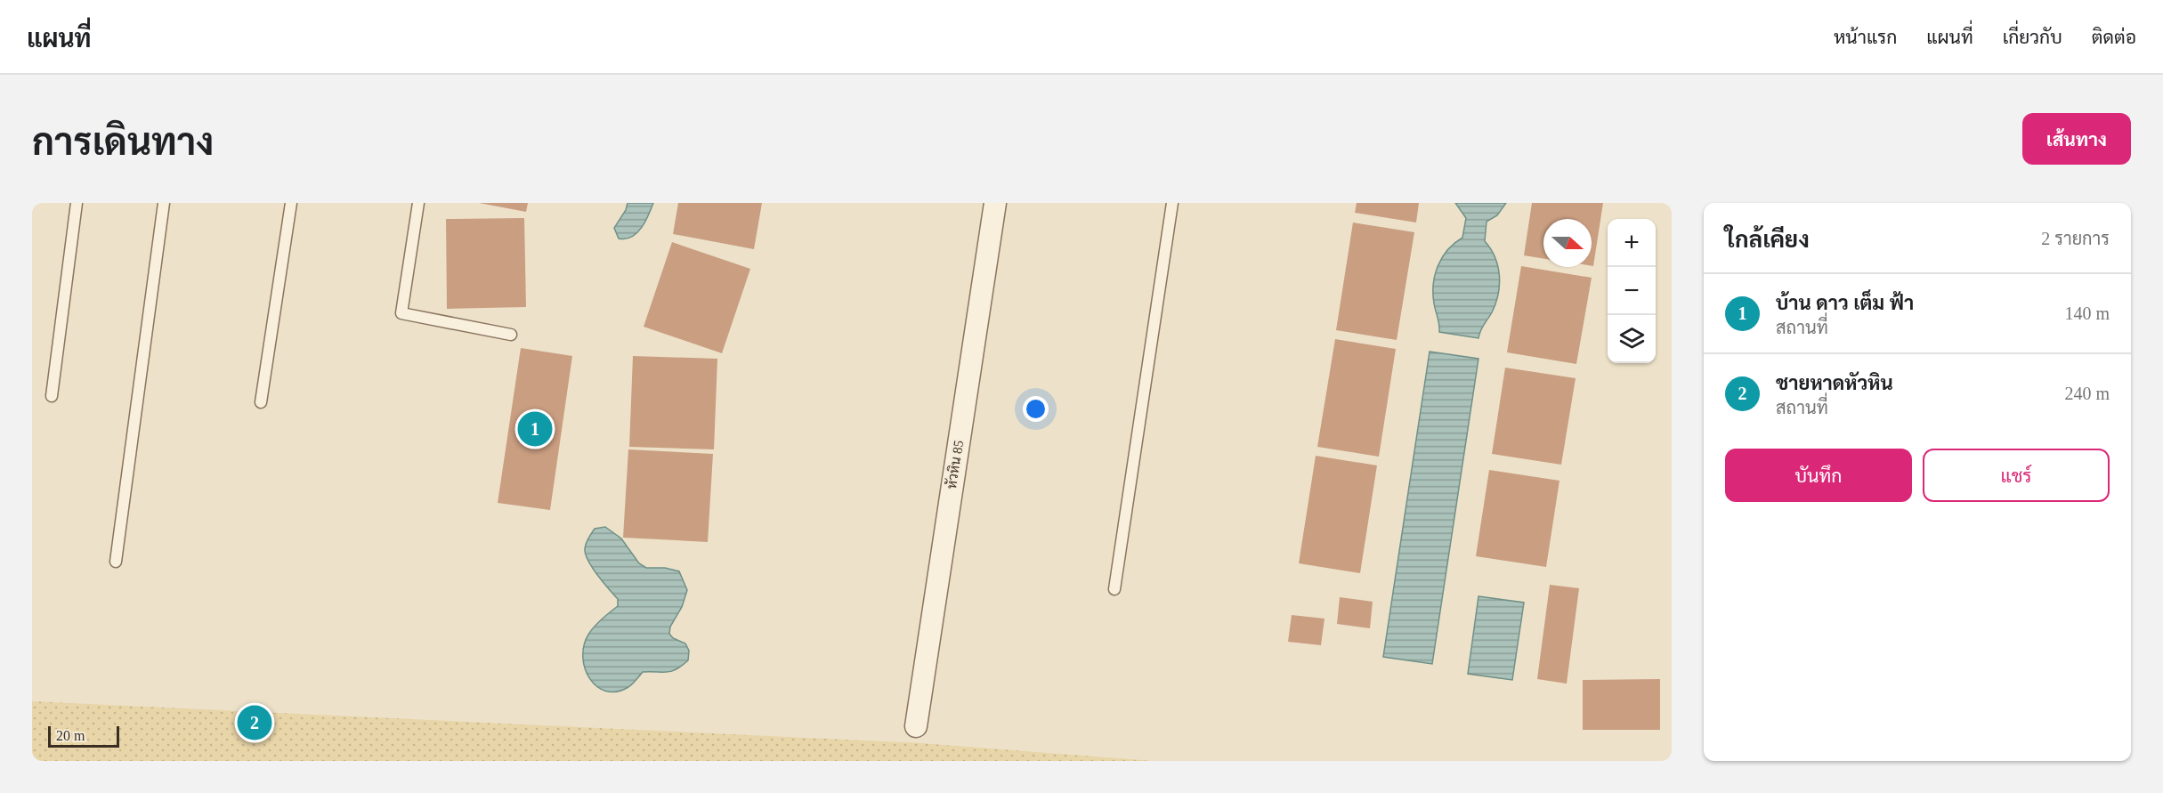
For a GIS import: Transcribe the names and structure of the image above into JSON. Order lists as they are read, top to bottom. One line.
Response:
{"streets":{"street":["หัวหิน 85"]},"scale_bar":"20 m","north":"right","page":{"header":"แผนที่","nav":["หน้าแรก","แผนที่","เกี่ยวกับ","ติดต่อ"],"buttons":["เส้นทาง",["บันทึก","แชร์"]],"title":"การเดินทาง","heading":["ใกล้เคียง","2 รายการ"],"map_buttons":["+","−"],"list":[{"mark":"1","name":"บ้าน ดาว เต็ม ฟ้า","note":"สถานที่","value":"140 m"},{"mark":"2","name":"ชายหาดหัวหิน","note":"สถานที่","value":"240 m"}],"pins":["1","2"],"scale":"20 m"}}
